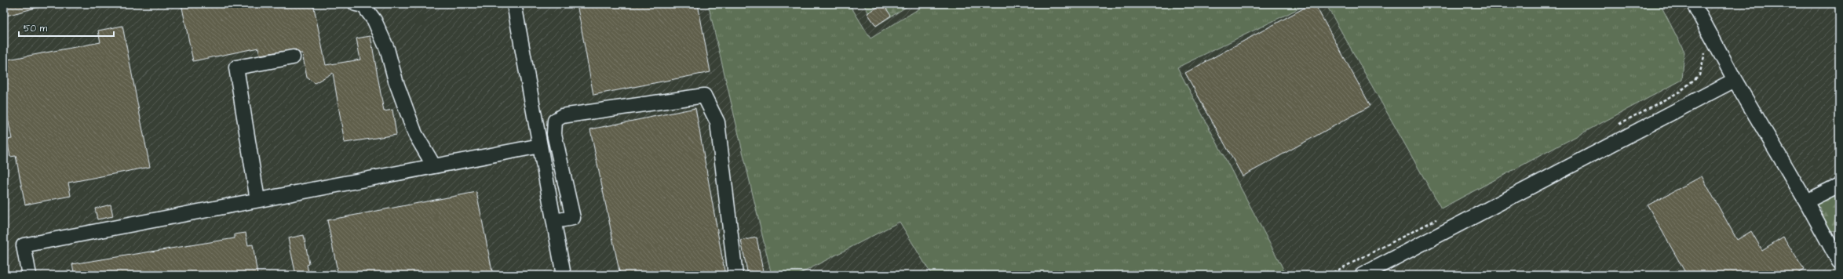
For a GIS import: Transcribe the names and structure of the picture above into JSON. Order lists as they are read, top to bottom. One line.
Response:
{"scale_bar":"50 m"}
